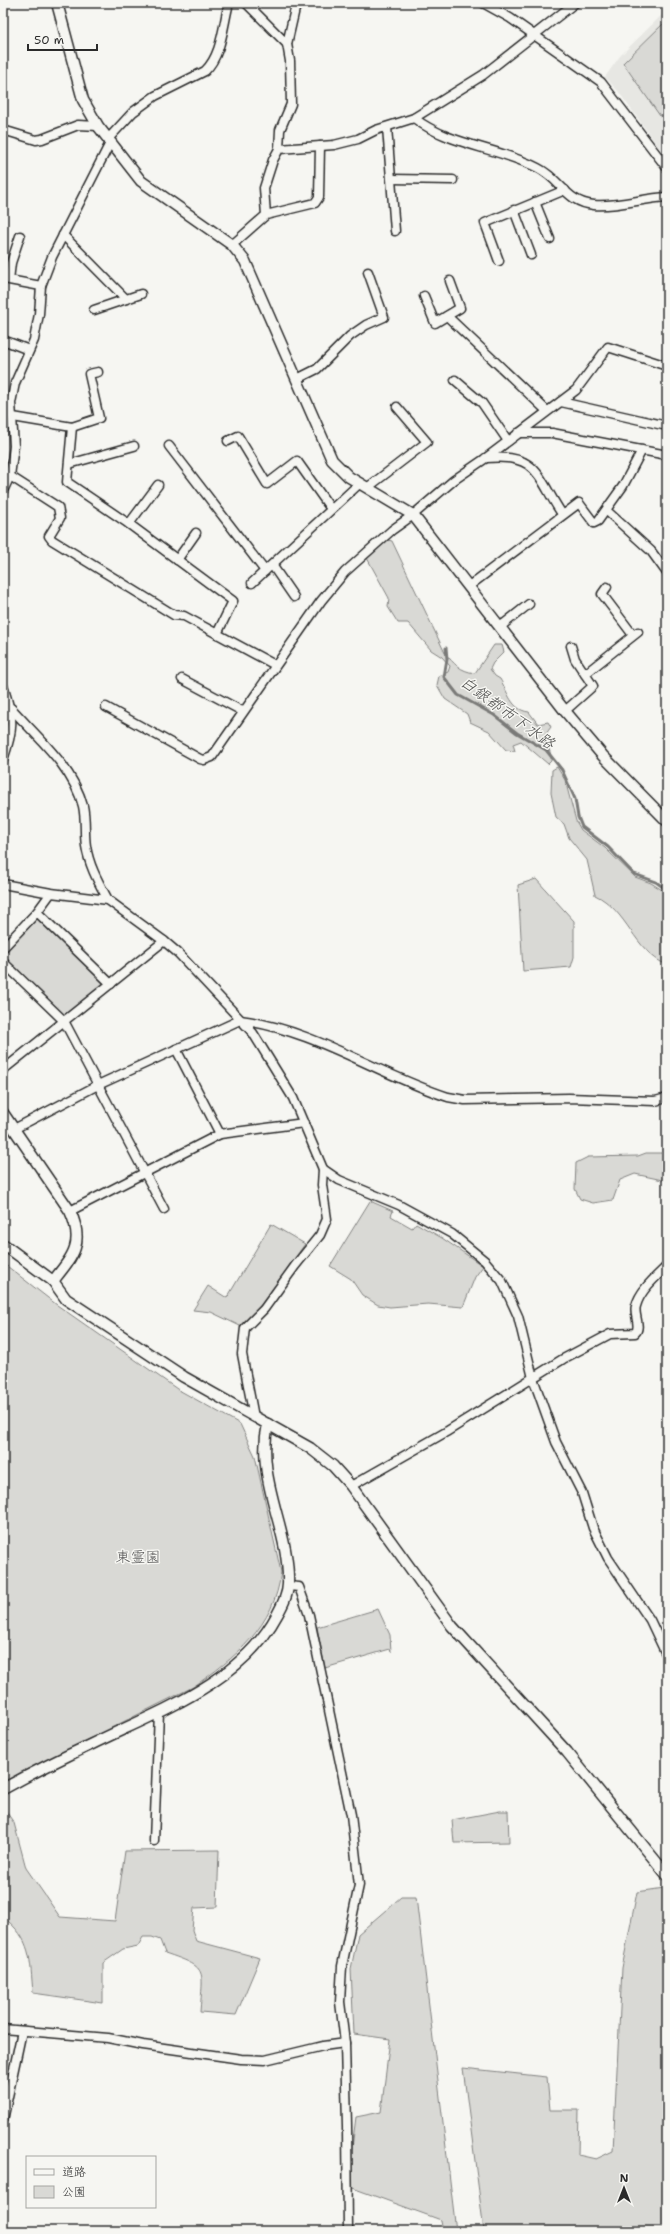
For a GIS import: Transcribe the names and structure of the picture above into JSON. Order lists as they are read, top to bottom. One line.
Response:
{"water":["白銀都市下水路"],"parks":["東霊園"],"legend":["道路","公園"],"scale_bar":"50 m","north":"top"}
